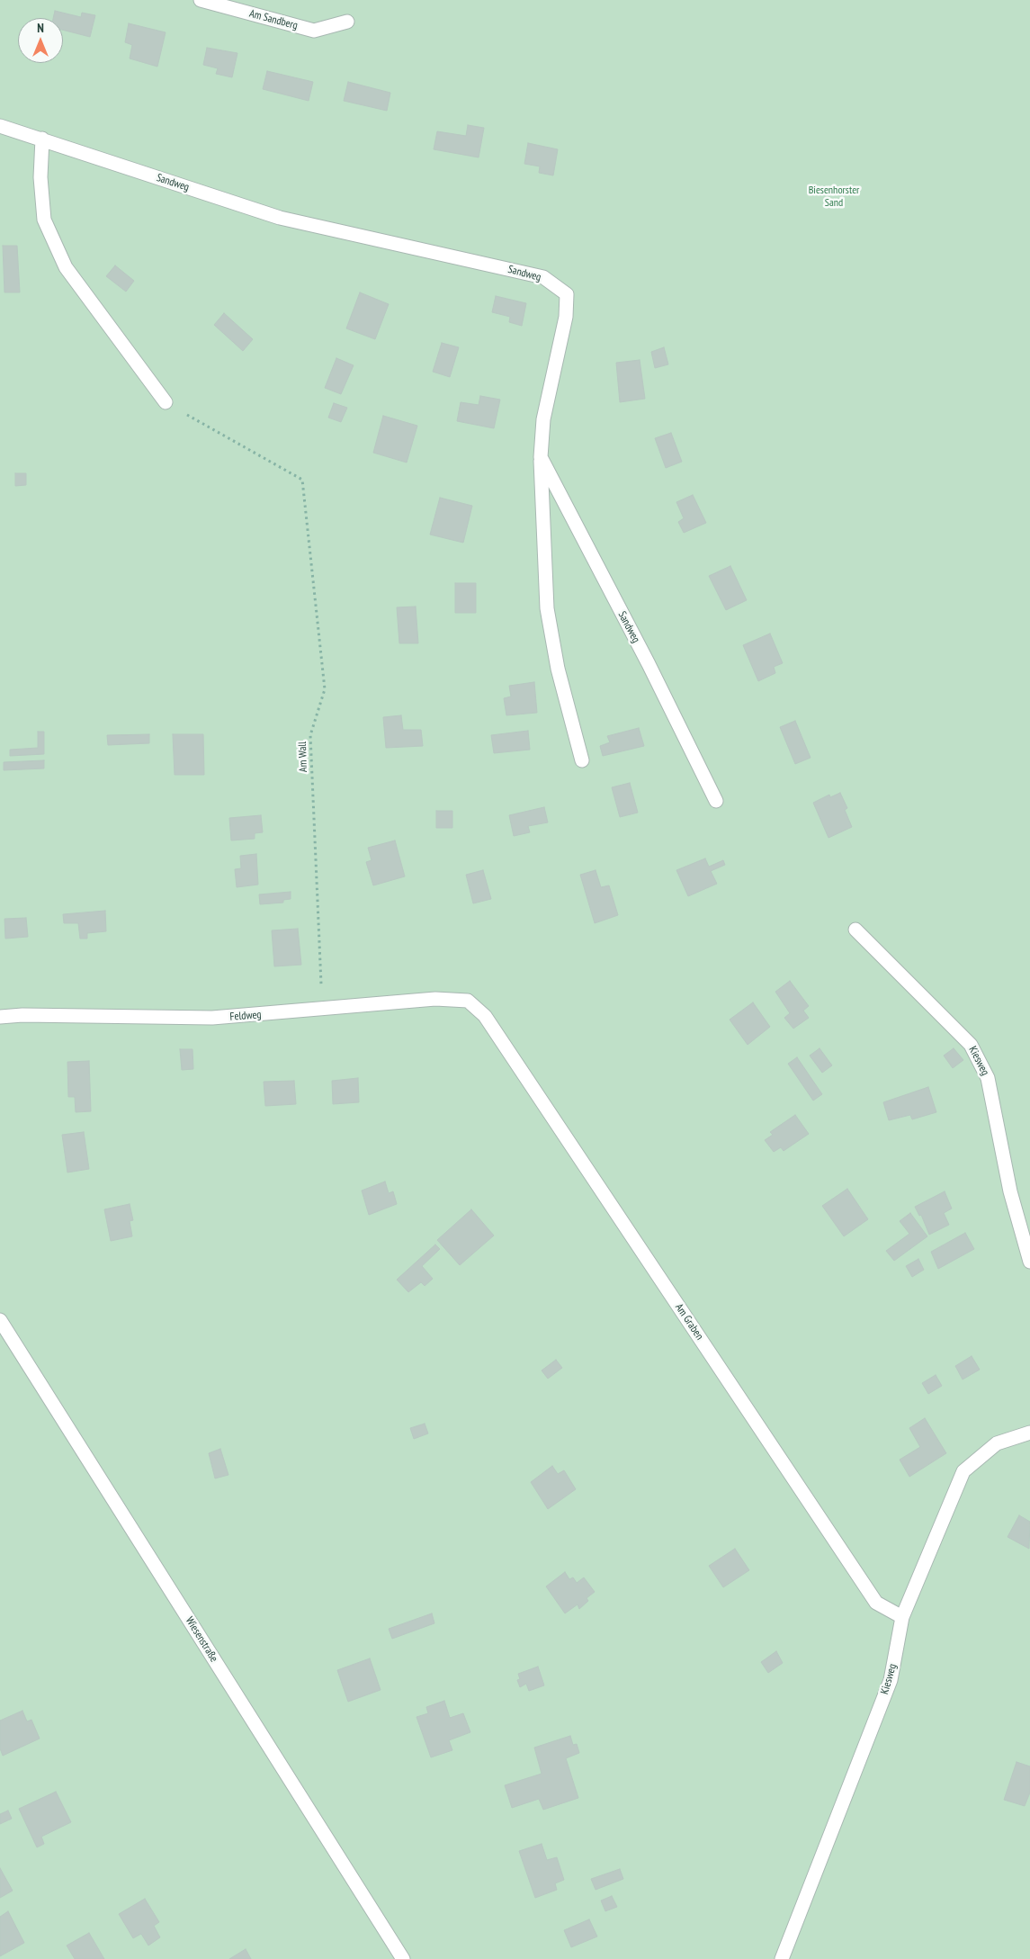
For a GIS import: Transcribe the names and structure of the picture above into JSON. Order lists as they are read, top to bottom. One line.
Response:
{"streets":{"lane":["Am Sandberg","Sandweg","Feldweg","Kiesweg","Am Graben","Wiesenstraße"],"path":["Am Wall"]},"crossings":[["Am Wall","Feldweg"],["Feldweg","Am Graben"],["Kiesweg","Am Graben"]],"parks":["Biesenhorster Sand"],"north":"top"}
